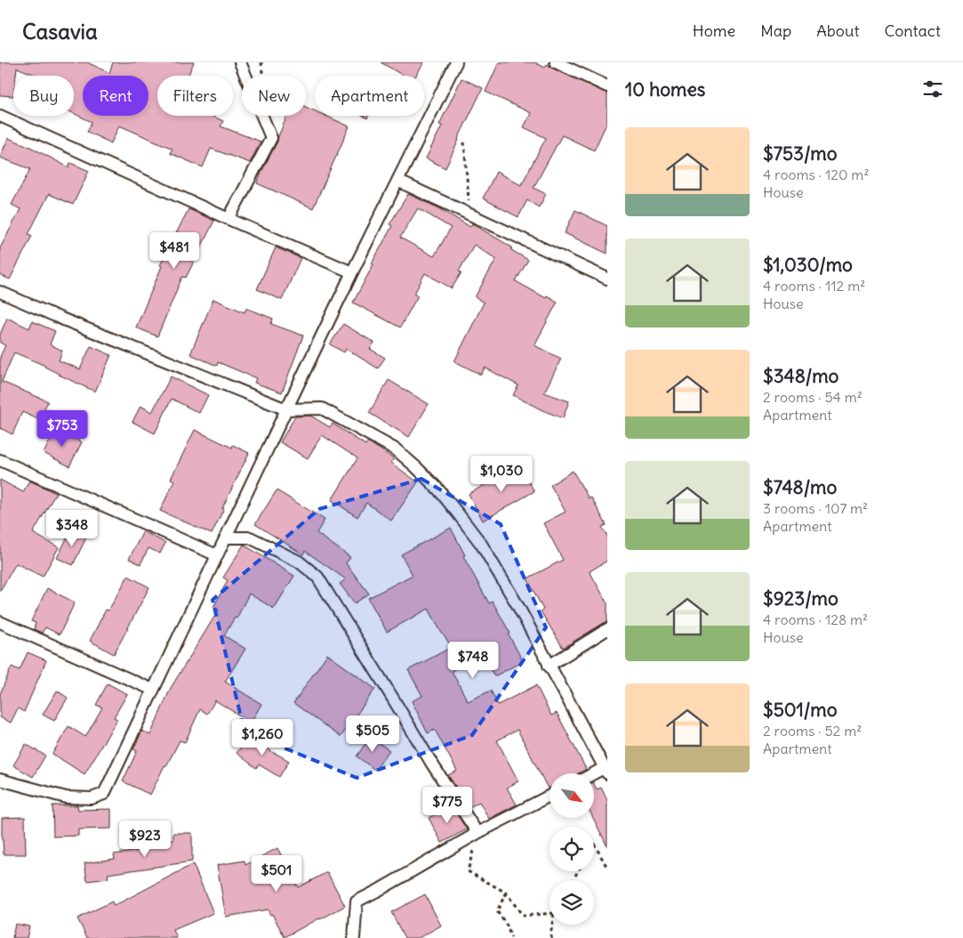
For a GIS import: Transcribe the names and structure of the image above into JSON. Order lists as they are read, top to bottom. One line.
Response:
{"north":"bottom right","page":{"header":"Casavia","nav":["Home","Map","About","Contact"],"heading":"10 homes","chip":["Buy","Rent","Filters","New","Apartment"],"list":[{"name":"$753/mo","note":"4 rooms · 120 m² · House"},{"name":"$1,030/mo","note":"4 rooms · 112 m² · House"},{"name":"$348/mo","note":"2 rooms · 54 m² · Apartment"},{"name":"$748/mo","note":"3 rooms · 107 m² · Apartment"},{"name":"$923/mo","note":"4 rooms · 128 m² · House"},{"name":"$501/mo","note":"2 rooms · 52 m² · Apartment"}],"price":["$481","$753","$1,030","$348","$748","$505","$1,260","$775","$923","$501"]}}
